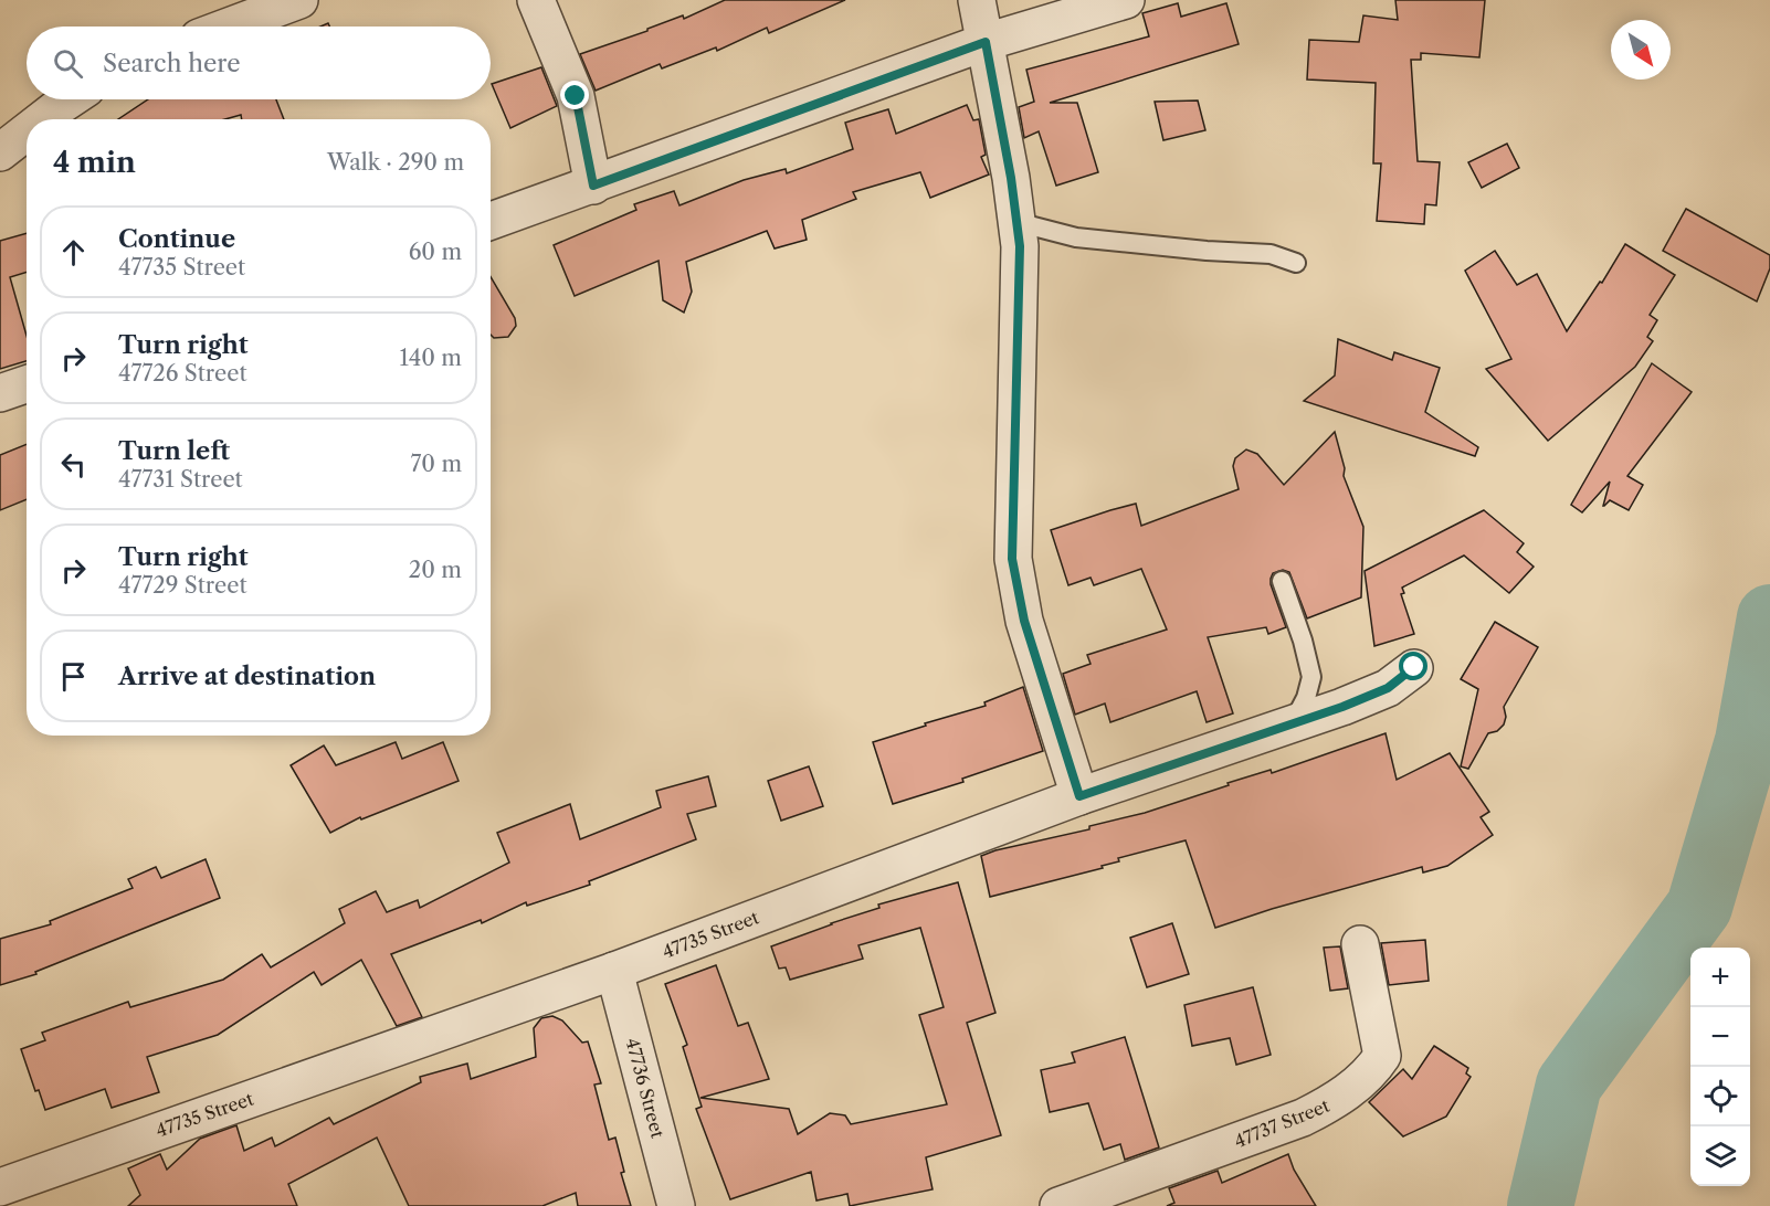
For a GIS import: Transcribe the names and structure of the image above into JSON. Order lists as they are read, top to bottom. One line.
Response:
{"streets":{"street":["47735 Street","47736 Street","47737 Street"]},"crossings":[["47735 Street","47736 Street"]],"north":"bottom right","page":{"search":"Search here","heading":["4 min","Walk · 290 m"],"list":[["Continue","47735 Street","60 m"],["Turn right","47726 Street","140 m"],["Turn left","47731 Street","70 m"],["Turn right","47729 Street","20 m"],"Arrive at destination"],"map_buttons":["+","−"]}}
